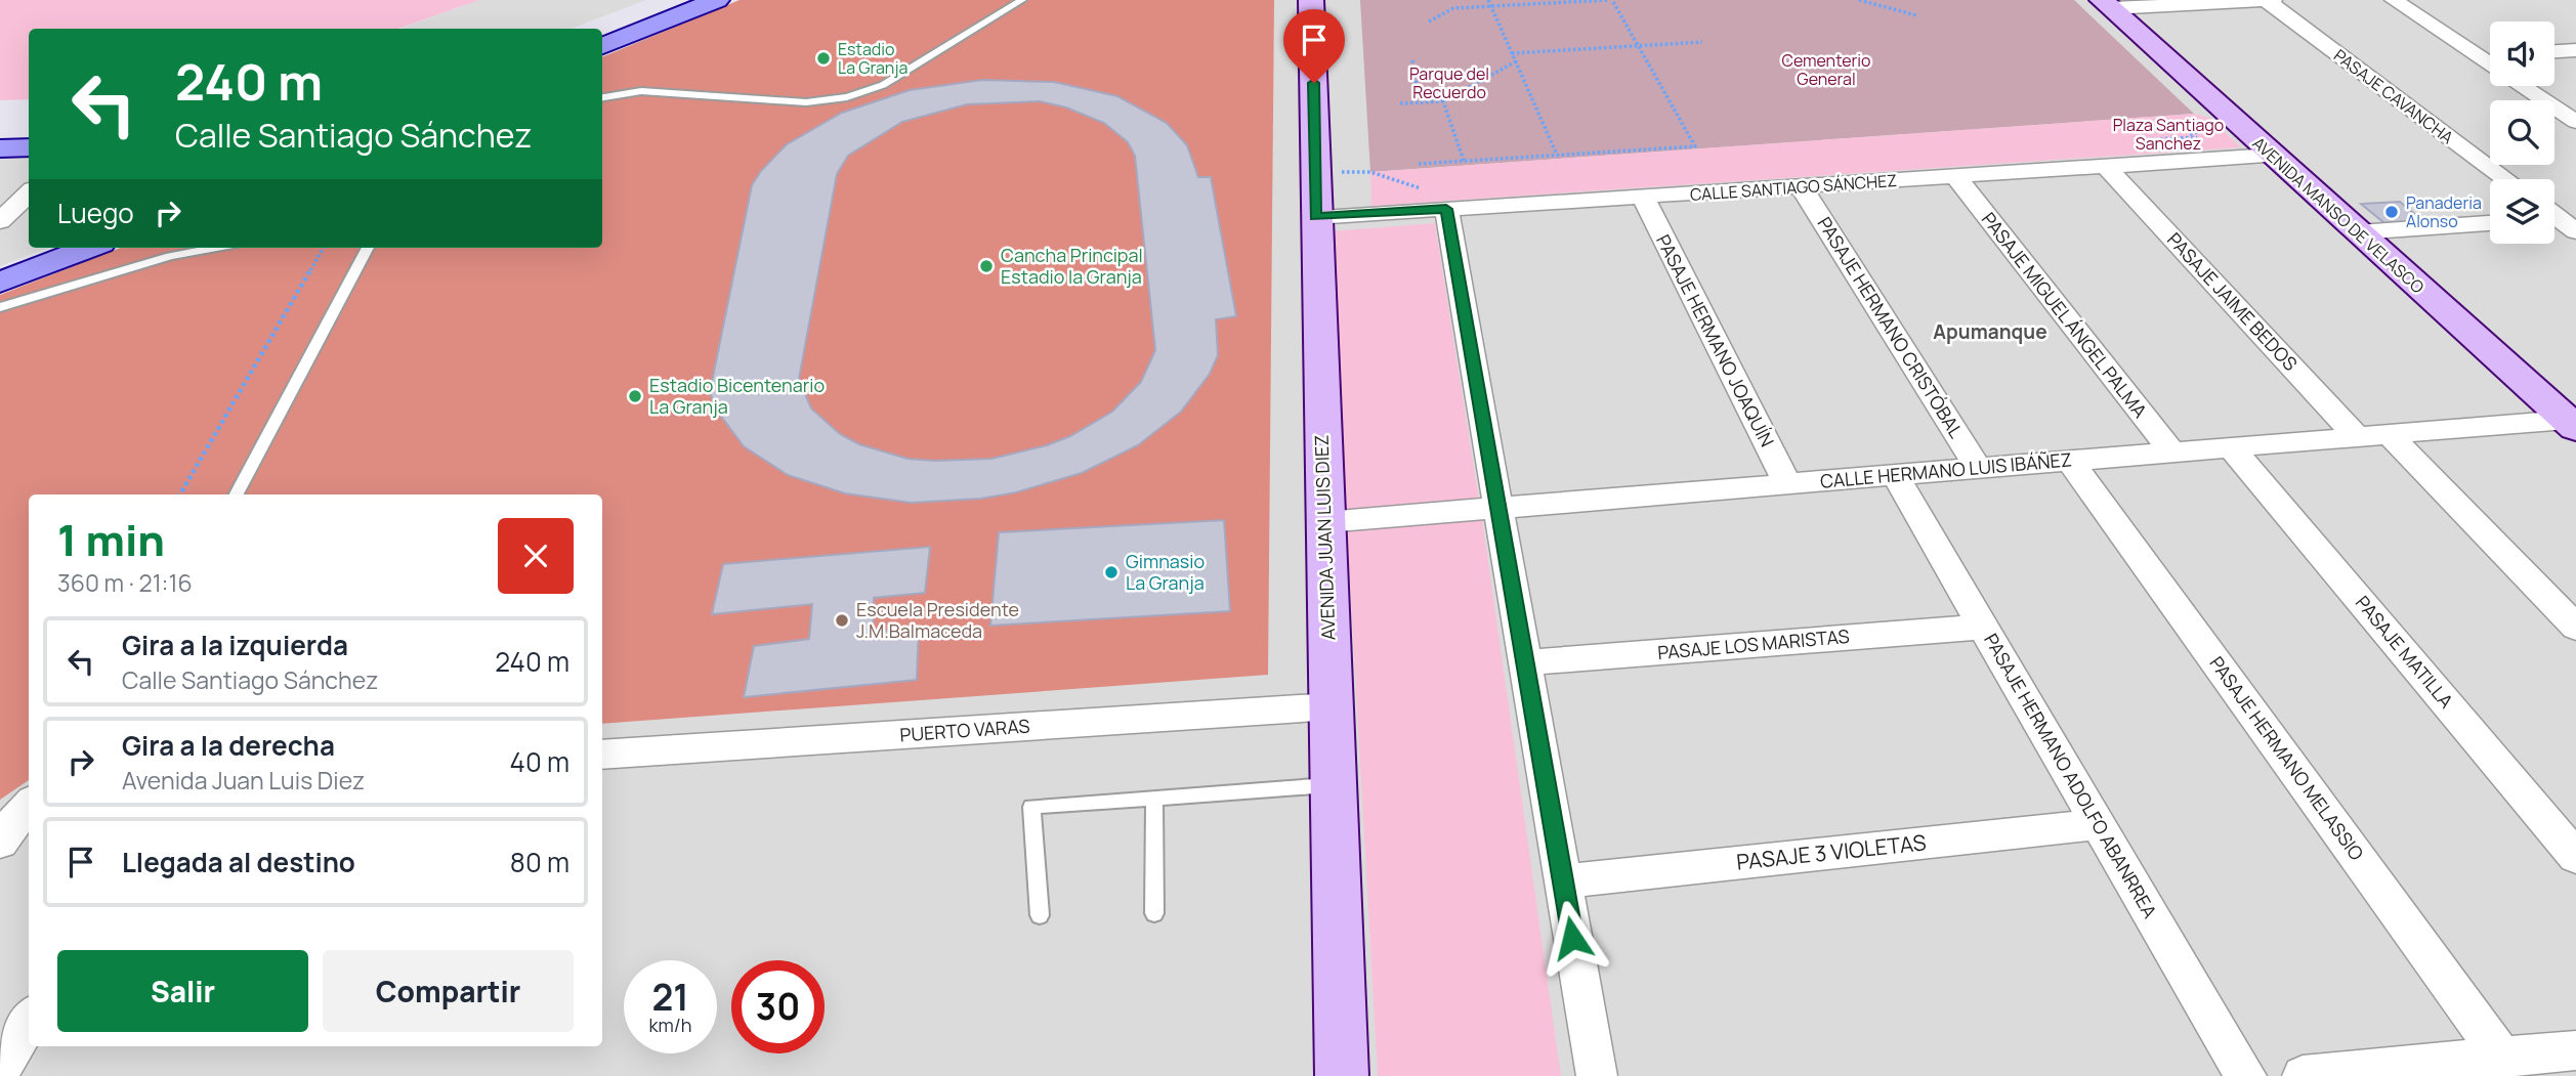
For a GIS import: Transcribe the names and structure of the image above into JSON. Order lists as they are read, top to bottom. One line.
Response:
{"streets":{"main road":["AVENIDA MANSO DE VELASCO","AVENIDA JUAN LUIS DIEZ"],"street":["PASAJE CAVANCHA","CALLE SANTIAGO SÁNCHEZ","PASAJE JAIME BEDOS","PASAJE MIGUEL ÁNGEL PALMA","PASAJE HERMANO CRISTÓBAL","PASAJE HERMANO JOAQUÍN","CALLE HERMANO LUIS IBÁÑEZ","PASAJE LOS MARISTAS","PASAJE MATILLA","PUERTO VARAS","PASAJE HERMANO MELASSIO","PASAJE HERMANO ADOLFO ABANRREA","PASAJE 3 VIOLETAS"]},"crossings":[["CALLE SANTIAGO SÁNCHEZ","AVENIDA MANSO DE VELASCO"],["CALLE SANTIAGO SÁNCHEZ","PASAJE JAIME BEDOS"],["CALLE SANTIAGO SÁNCHEZ","PASAJE MIGUEL ÁNGEL PALMA"],["CALLE SANTIAGO SÁNCHEZ","PASAJE HERMANO CRISTÓBAL"],["CALLE SANTIAGO SÁNCHEZ","PASAJE HERMANO JOAQUÍN"],["CALLE SANTIAGO SÁNCHEZ","AVENIDA JUAN LUIS DIEZ"],["AVENIDA MANSO DE VELASCO","CALLE HERMANO LUIS IBÁÑEZ"],["PASAJE JAIME BEDOS","CALLE HERMANO LUIS IBÁÑEZ"],["PASAJE MIGUEL ÁNGEL PALMA","CALLE HERMANO LUIS IBÁÑEZ"],["PASAJE HERMANO CRISTÓBAL","CALLE HERMANO LUIS IBÁÑEZ"],["PASAJE HERMANO JOAQUÍN","CALLE HERMANO LUIS IBÁÑEZ"],["CALLE HERMANO LUIS IBÁÑEZ","AVENIDA JUAN LUIS DIEZ"],["CALLE HERMANO LUIS IBÁÑEZ","PASAJE MATILLA"],["CALLE HERMANO LUIS IBÁÑEZ","PASAJE HERMANO MELASSIO"],["CALLE HERMANO LUIS IBÁÑEZ","PASAJE HERMANO ADOLFO ABANRREA"],["AVENIDA JUAN LUIS DIEZ","PUERTO VARAS"],["PASAJE LOS MARISTAS","PASAJE HERMANO ADOLFO ABANRREA"],["PASAJE HERMANO ADOLFO ABANRREA","PASAJE 3 VIOLETAS"]],"districts":["Apumanque"],"parks":["Cementerio General","Parque del Recuerdo","Plaza Santiago Sanchez"],"places":["Estadio La Granja","Panaderia Alonso","Cancha Principal Estadio la Granja","Estadio Bicentenario La Granja","Gimnasio La Granja","Escuela Presidente J.M.Balmaceda"],"page":{"turn":["240 m","Calle Santiago Sánchez"],"then":"Luego","heading":["1 min","360 m · 21:16"],"list":[{"name":"Gira a la izquierda","note":"Calle Santiago Sánchez","value":"240 m"},{"name":"Gira a la derecha","note":"Avenida Juan Luis Diez","value":"40 m"},{"name":"Llegada al destino","value":"80 m"}],"buttons":["Salir","Compartir"],"speed":"21 km/h","limit":"30"}}
